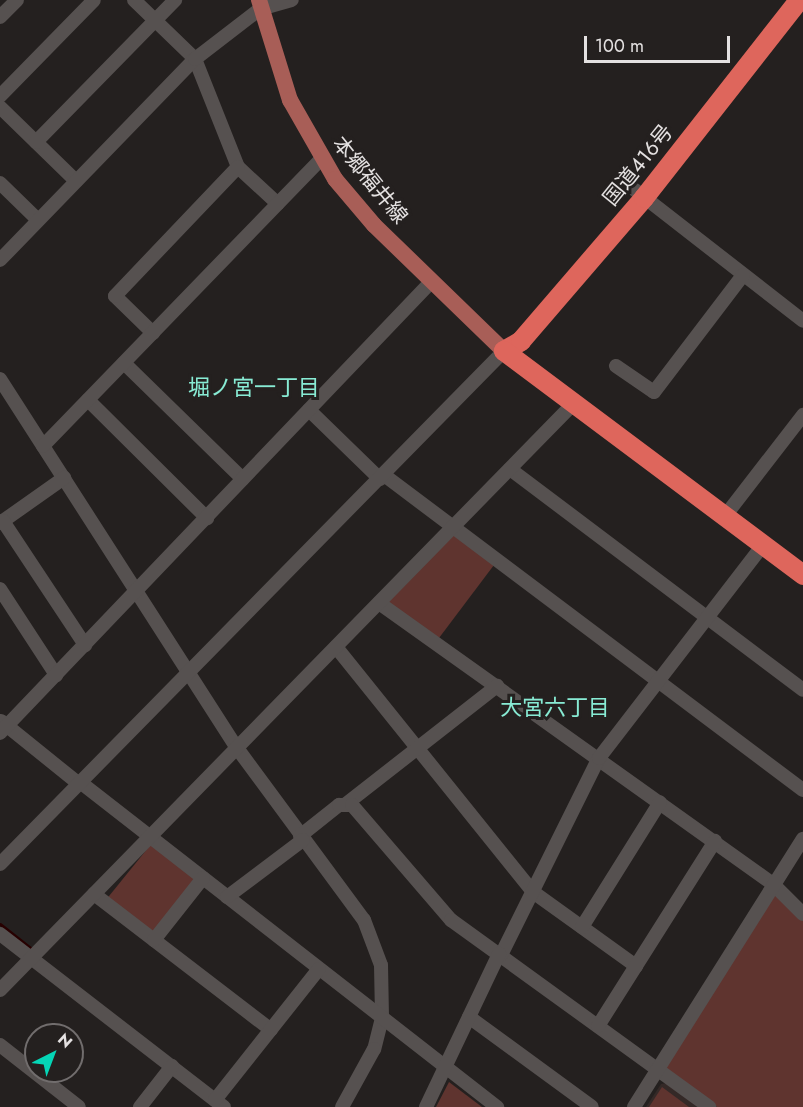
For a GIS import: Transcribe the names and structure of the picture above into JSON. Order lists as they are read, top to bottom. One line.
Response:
{"streets":{"highway":["国道416号"],"main road":["本郷福井線"]},"crossings":[["国道416号","本郷福井線"]],"districts":["堀ノ宮一丁目","大宮六丁目"],"scale_bar":"100 m","north":"top right"}
